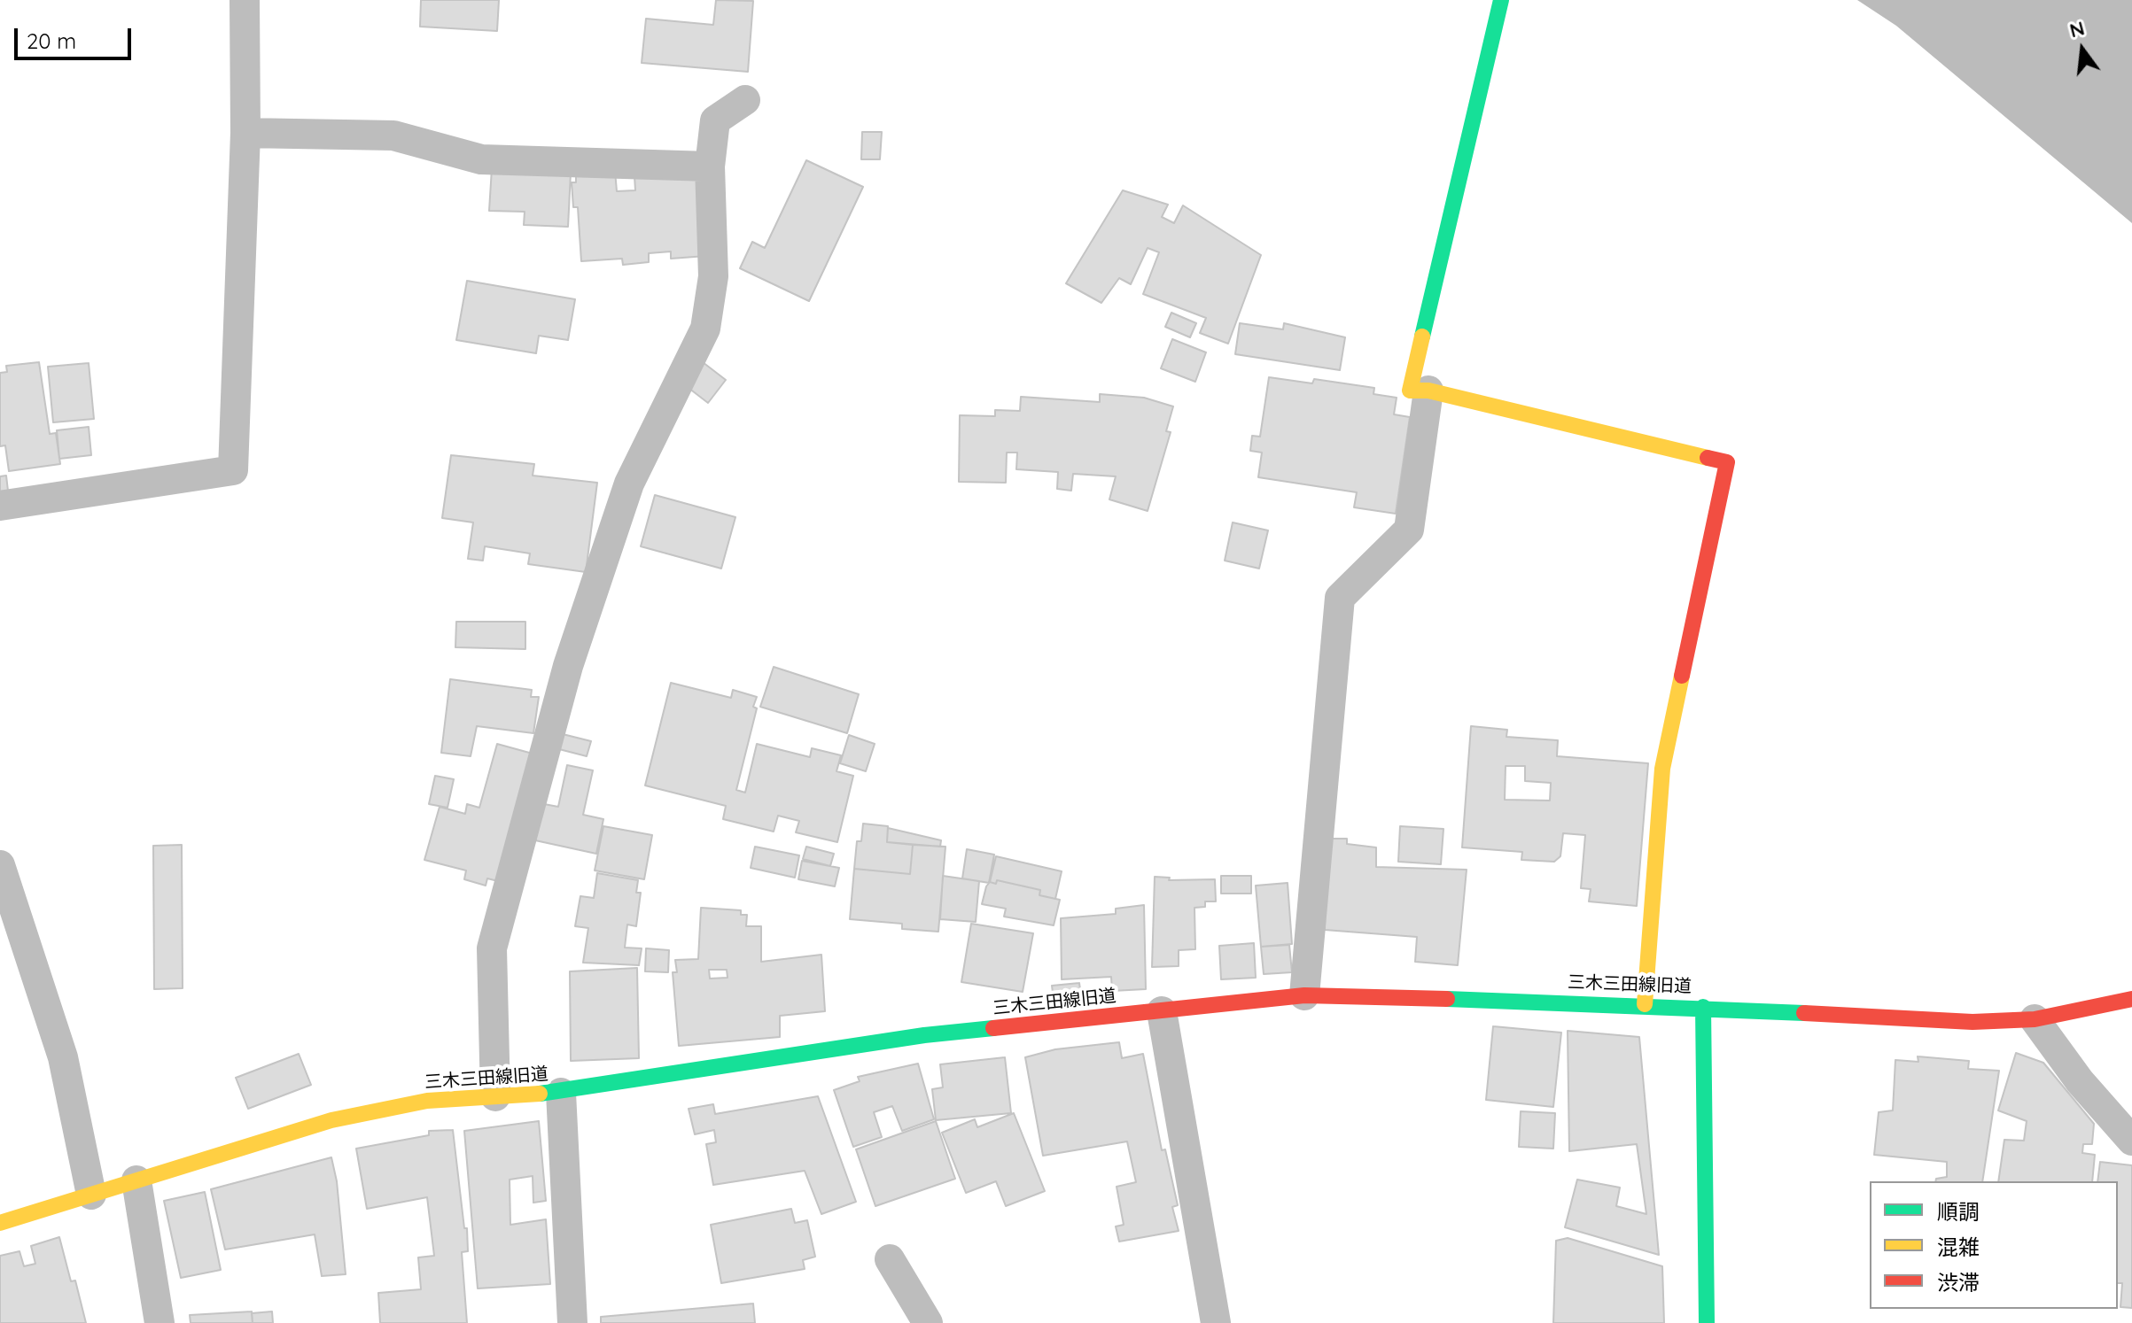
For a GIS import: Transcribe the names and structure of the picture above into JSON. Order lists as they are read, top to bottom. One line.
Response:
{"streets":{"street":["三木三田線旧道"]},"legend":["順調","混雑","渋滞"],"scale_bar":"20 m","north":"top"}
